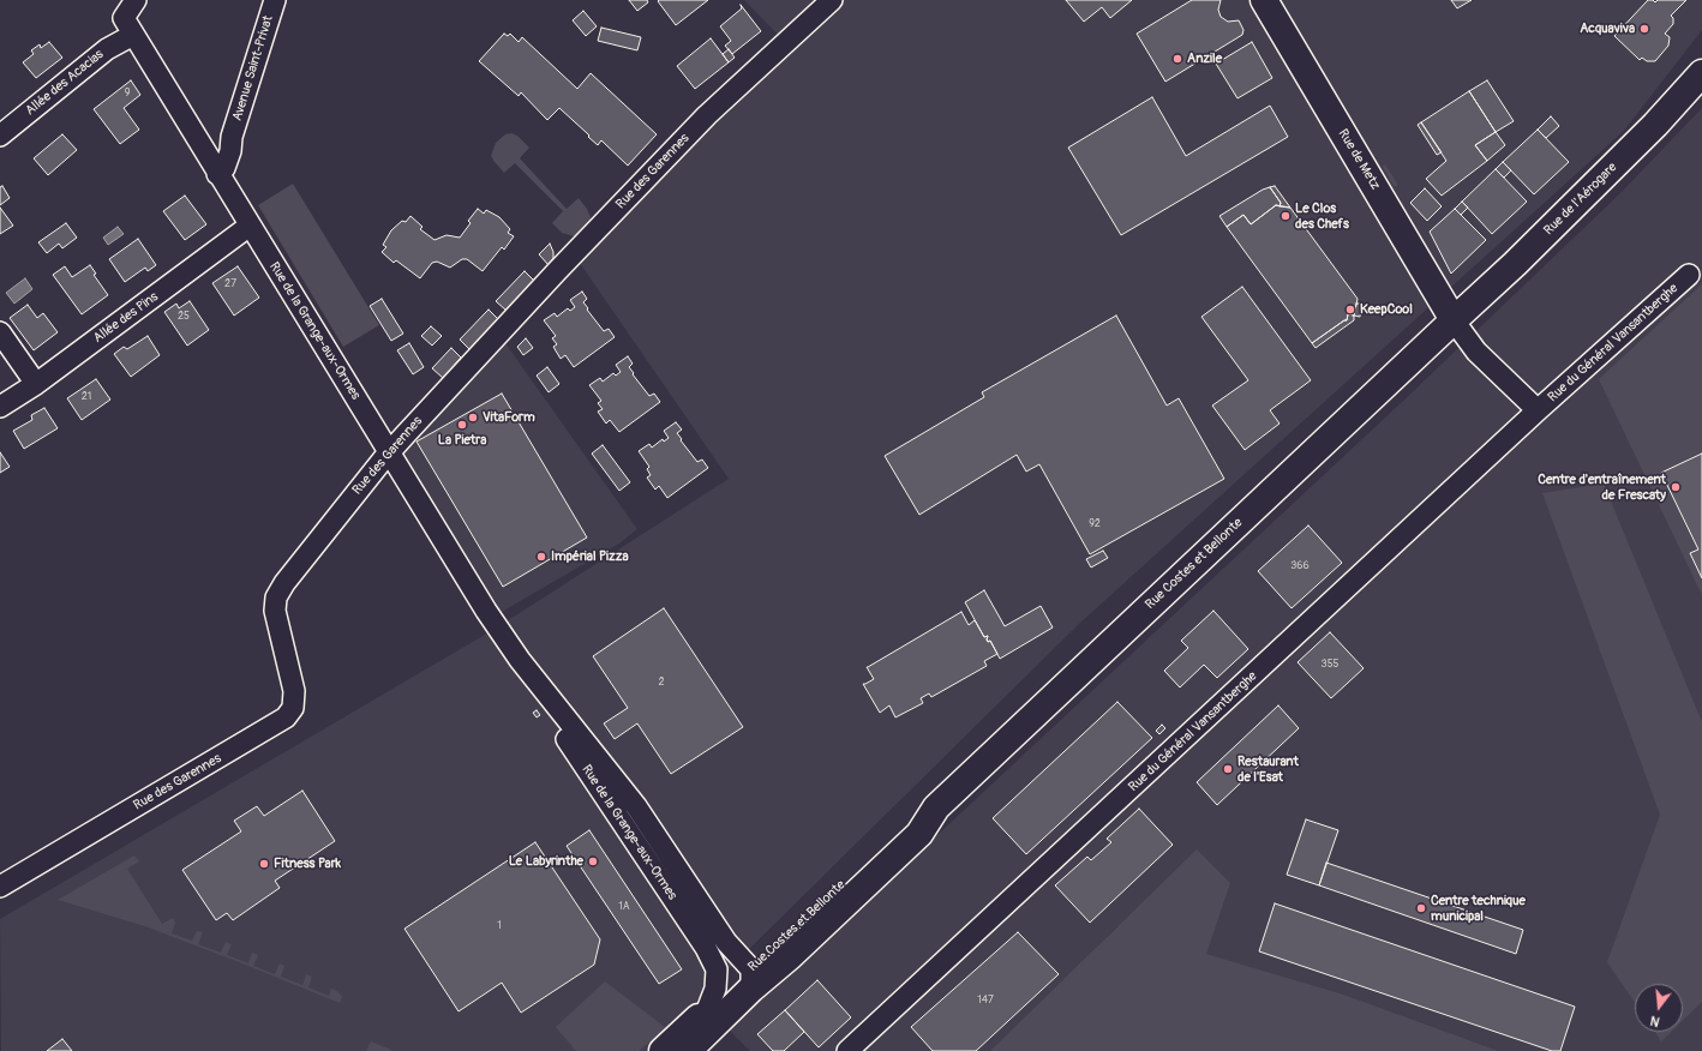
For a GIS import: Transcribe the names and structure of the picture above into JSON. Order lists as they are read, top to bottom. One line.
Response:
{"streets":{"main road":["Rue de Metz","Rue de l'Aérogare","Rue Costes et Bellonte"],"street":["Avenue Saint-Privat","Allée des Acacias","Rue des Garennes","Allée des Pins","Rue de la Grange-aux-Ormes","Rue du Général Vansantberghe"]},"crossings":[["Avenue Saint-Privat","Rue de la Grange-aux-Ormes"],["Allée des Acacias","Rue de la Grange-aux-Ormes"],["Rue de Metz","Rue de l'Aérogare"],["Rue de Metz","Rue du Général Vansantberghe"],["Rue de Metz","Rue Costes et Bellonte"],["Rue des Garennes","Rue de la Grange-aux-Ormes"],["Rue de l'Aérogare","Rue du Général Vansantberghe"],["Rue de l'Aérogare","Rue Costes et Bellonte"],["Allée des Pins","Rue de la Grange-aux-Ormes"],["Rue de la Grange-aux-Ormes","Rue Costes et Bellonte"],["Rue du Général Vansantberghe","Rue Costes et Bellonte"]],"places":["Acquaviva","Anzile","Le Clos des Chefs","KeepCool","VitaForm","La Pietra","Centre d'entraînement de Frescaty","Impérial Pizza","Restaurant de l'Esat","Le Labyrinthe","Fitness Park","Centre technique municipal"],"house_numbers":["9","27","25","21","92","366","355","2","1A","1","147"],"north":"bottom"}
